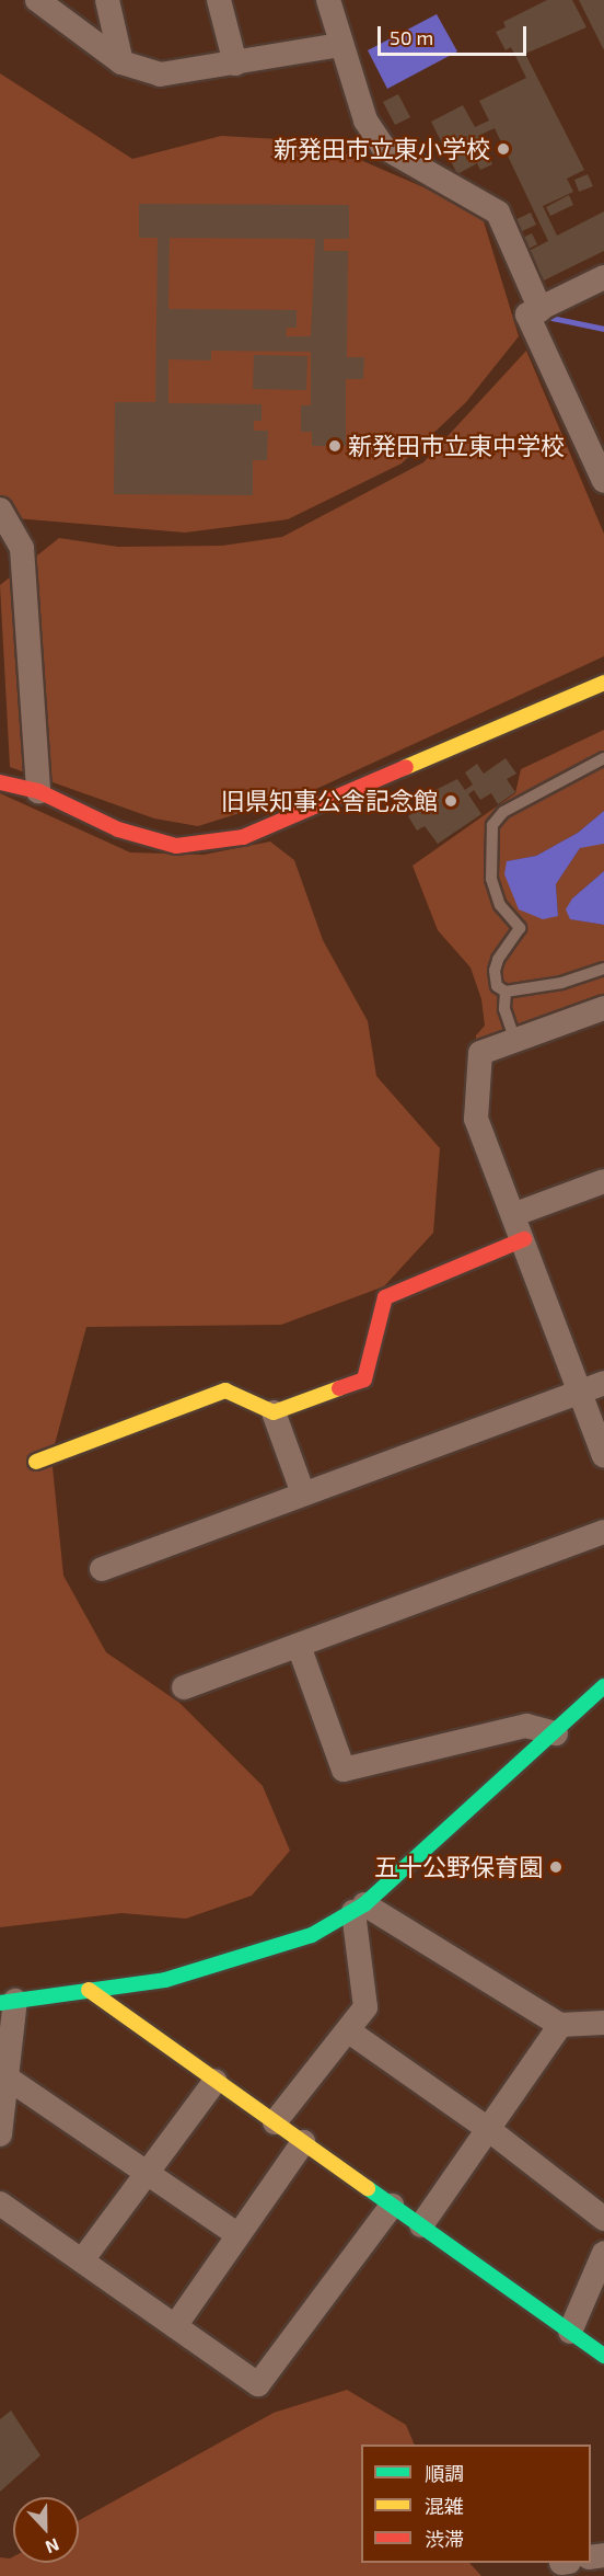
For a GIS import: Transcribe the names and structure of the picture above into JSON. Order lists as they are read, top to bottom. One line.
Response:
{"places":["新発田市立東小学校","新発田市立東中学校","旧県知事公舎記念館","五十公野保育園"],"legend":["順調","混雑","渋滞"],"scale_bar":"50 m","north":"bottom"}
